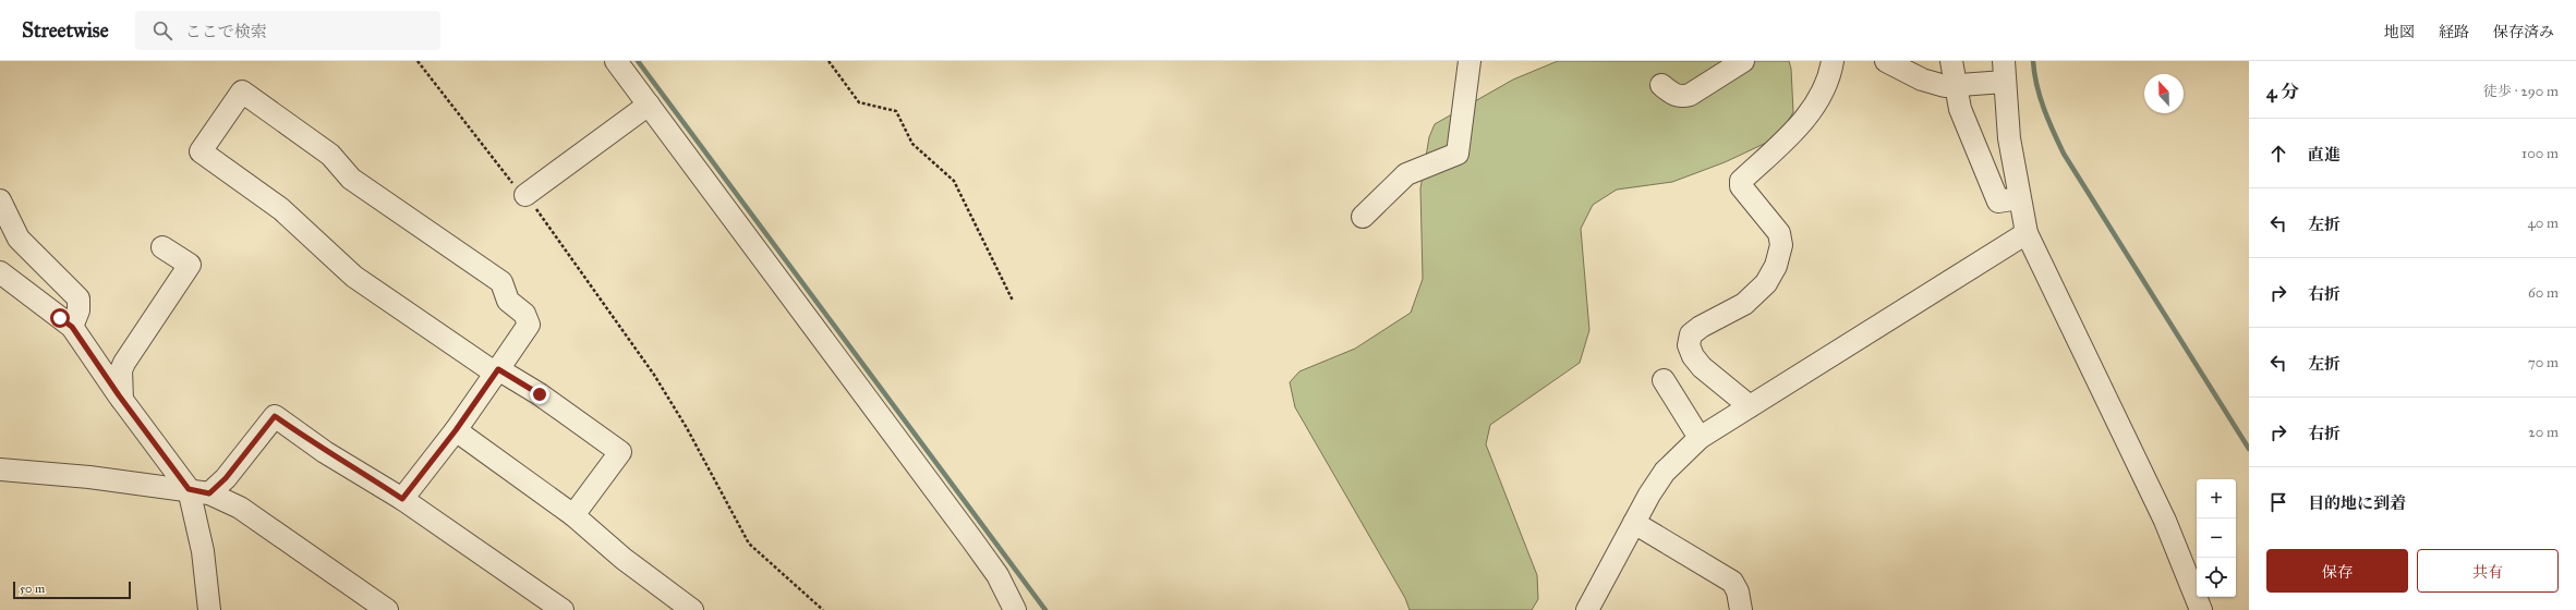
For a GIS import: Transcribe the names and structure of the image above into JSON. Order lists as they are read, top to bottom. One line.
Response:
{"scale_bar":"50 m","north":"top","page":{"header":"Streetwise","search":"ここで検索","nav":["地図","経路","保存済み"],"heading":["4 分","徒歩 · 290 m"],"list":[["直進","100 m"],["左折","40 m"],["右折","60 m"],["左折","70 m"],["右折","20 m"],"目的地に到着"],"map_buttons":["+","−"],"buttons":["保存","共有"],"scale":"50 m"}}
